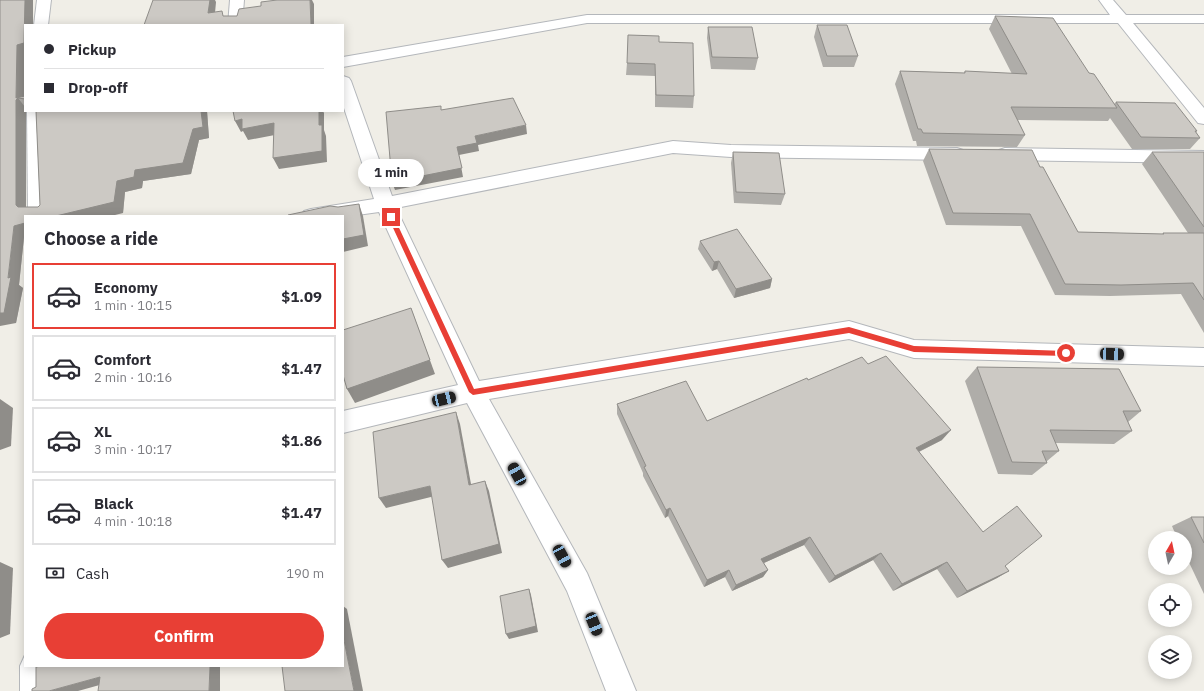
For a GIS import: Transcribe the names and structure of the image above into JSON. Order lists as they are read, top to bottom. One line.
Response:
{"north":"top","page":{"banner":["Pickup","Drop-off"],"bubble":"1 min","heading":"Choose a ride","list":[{"name":"Economy","note":"1 min · 10:15","value":"$1.09"},{"name":"Comfort","note":"2 min · 10:16","value":"$1.47"},{"name":"XL","note":"3 min · 10:17","value":"$1.86"},{"name":"Black","note":"4 min · 10:18","value":"$1.47"}],"pay":["Cash","190 m"],"buttons":"Confirm"}}
